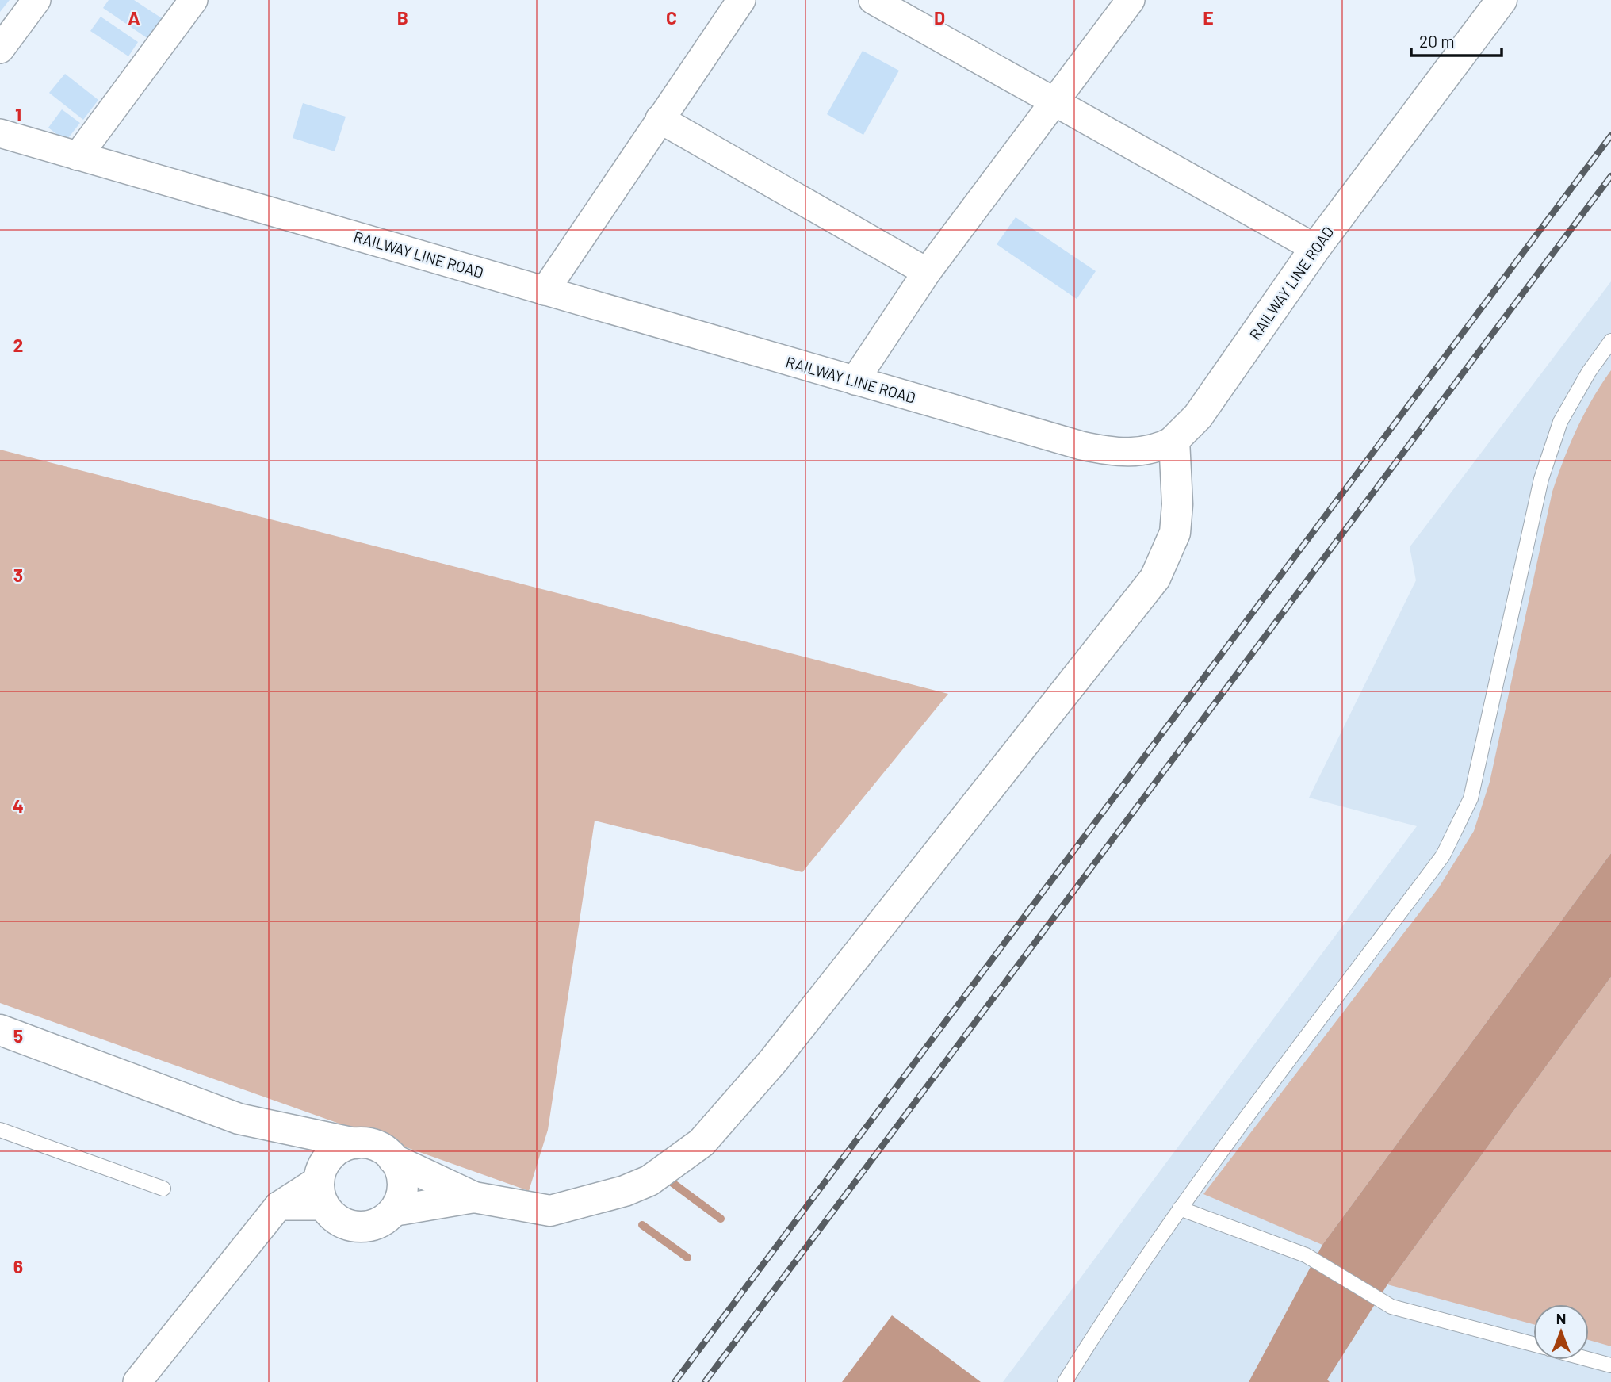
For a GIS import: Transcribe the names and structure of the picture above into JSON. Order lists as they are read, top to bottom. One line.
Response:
{"streets":{"street":["RAILWAY LINE ROAD"]},"scale_bar":"20 m","north":"top","grid":{"columns":["A","B","C","D","E"],"rows":["1","2","3","4","5","6"]}}
